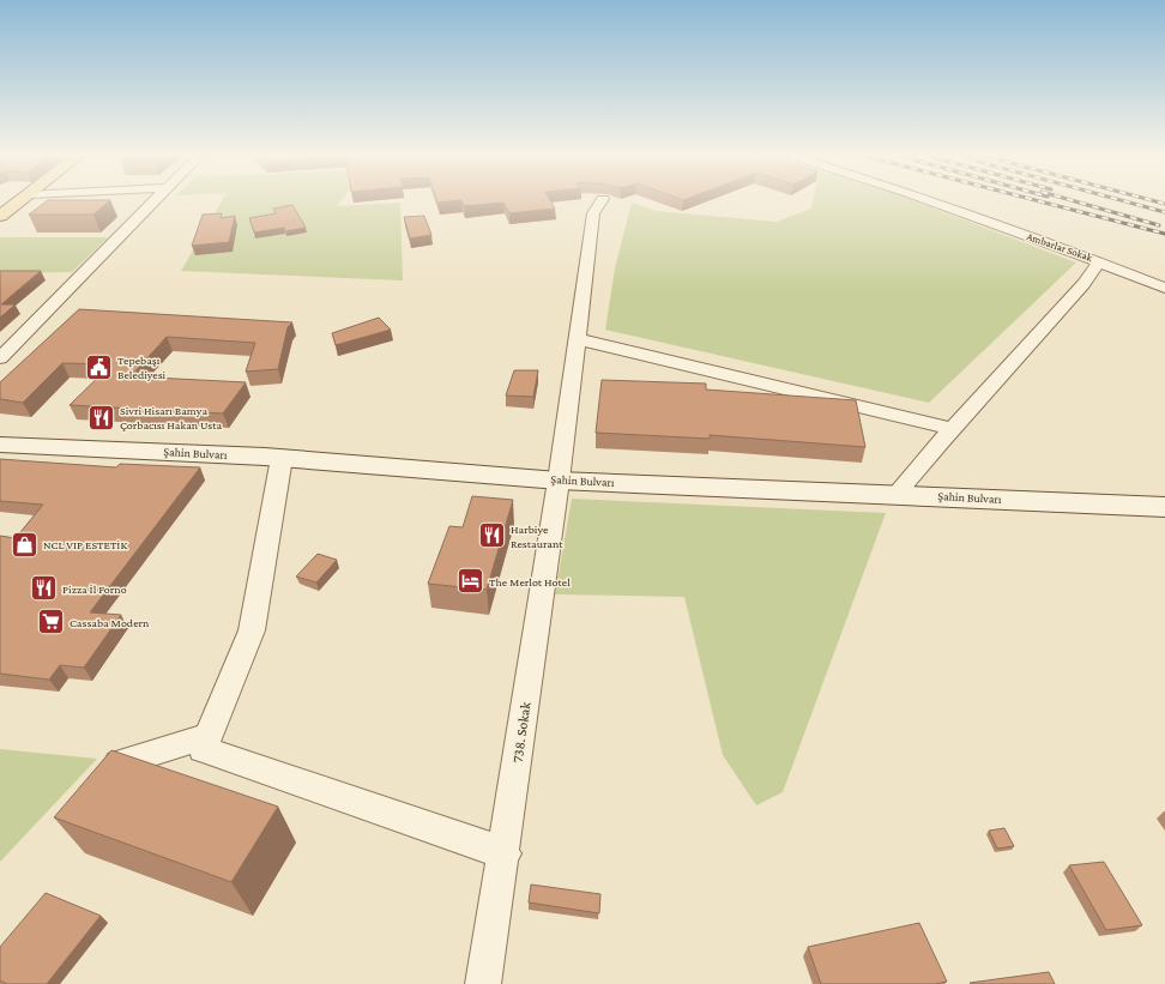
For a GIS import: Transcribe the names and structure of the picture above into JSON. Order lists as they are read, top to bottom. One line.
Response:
{"streets":{"street":["Ambarlar Sokak","Şahin Bulvarı","738. Sokak"]},"crossings":[["Şahin Bulvarı","738. Sokak"]],"places":{"public building":["Tepebaşı Belediyesi"],"restaurant":["Sivri Hisarı Bamya Çorbacısı Hakan Usta","Harbiye Restaurant","Pizza İl Forno"],"shop":["NCL VIP ESTETİK"],"hotel":["The Merlot Hotel"],"supermarket":["Cassaba Modern"]}}
